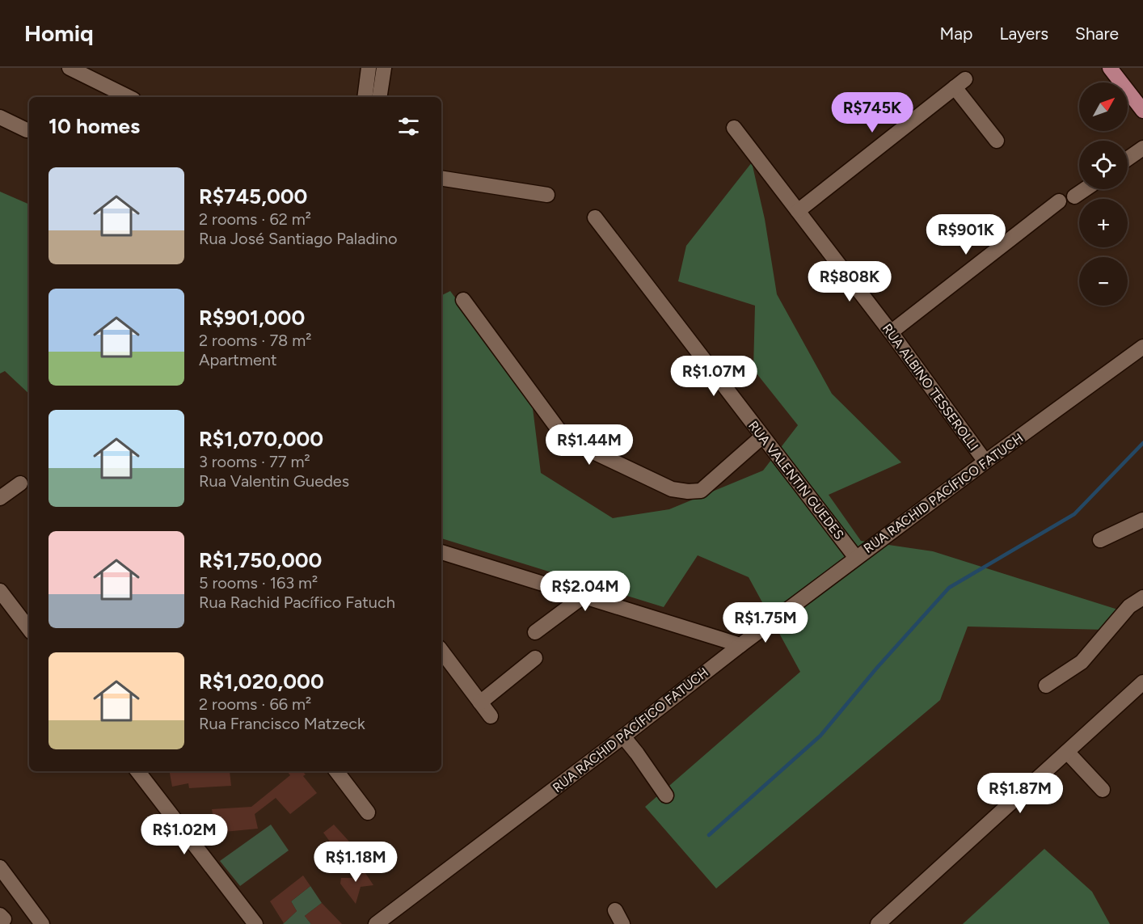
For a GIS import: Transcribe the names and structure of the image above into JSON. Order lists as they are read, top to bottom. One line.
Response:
{"streets":{"street":["RUA ALBINO TESSEROLLI","RUA VALENTIN GUEDES","RUA RACHID PACÍFICO FATUCH"]},"crossings":[["RUA ALBINO TESSEROLLI","RUA RACHID PACÍFICO FATUCH"],["RUA VALENTIN GUEDES","RUA RACHID PACÍFICO FATUCH"]],"north":"top right","page":{"header":"Homiq","nav":["Map","Layers","Share"],"map_buttons":["+","−"],"price":["R$745K","R$901K","R$808K","R$1.07M","R$1.44M","R$2.04M","R$1.75M","R$1.87M","R$1.02M","R$1.18M"],"heading":"10 homes","list":[{"name":"R$745,000","note":"2 rooms · 62 m² · Rua José Santiago Paladino"},{"name":"R$901,000","note":"2 rooms · 78 m² · Apartment"},{"name":"R$1,070,000","note":"3 rooms · 77 m² · Rua Valentin Guedes"},{"name":"R$1,750,000","note":"5 rooms · 163 m² · Rua Rachid Pacífico Fatuch"},{"name":"R$1,020,000","note":"2 rooms · 66 m² · Rua Francisco Matzeck"}]}}
